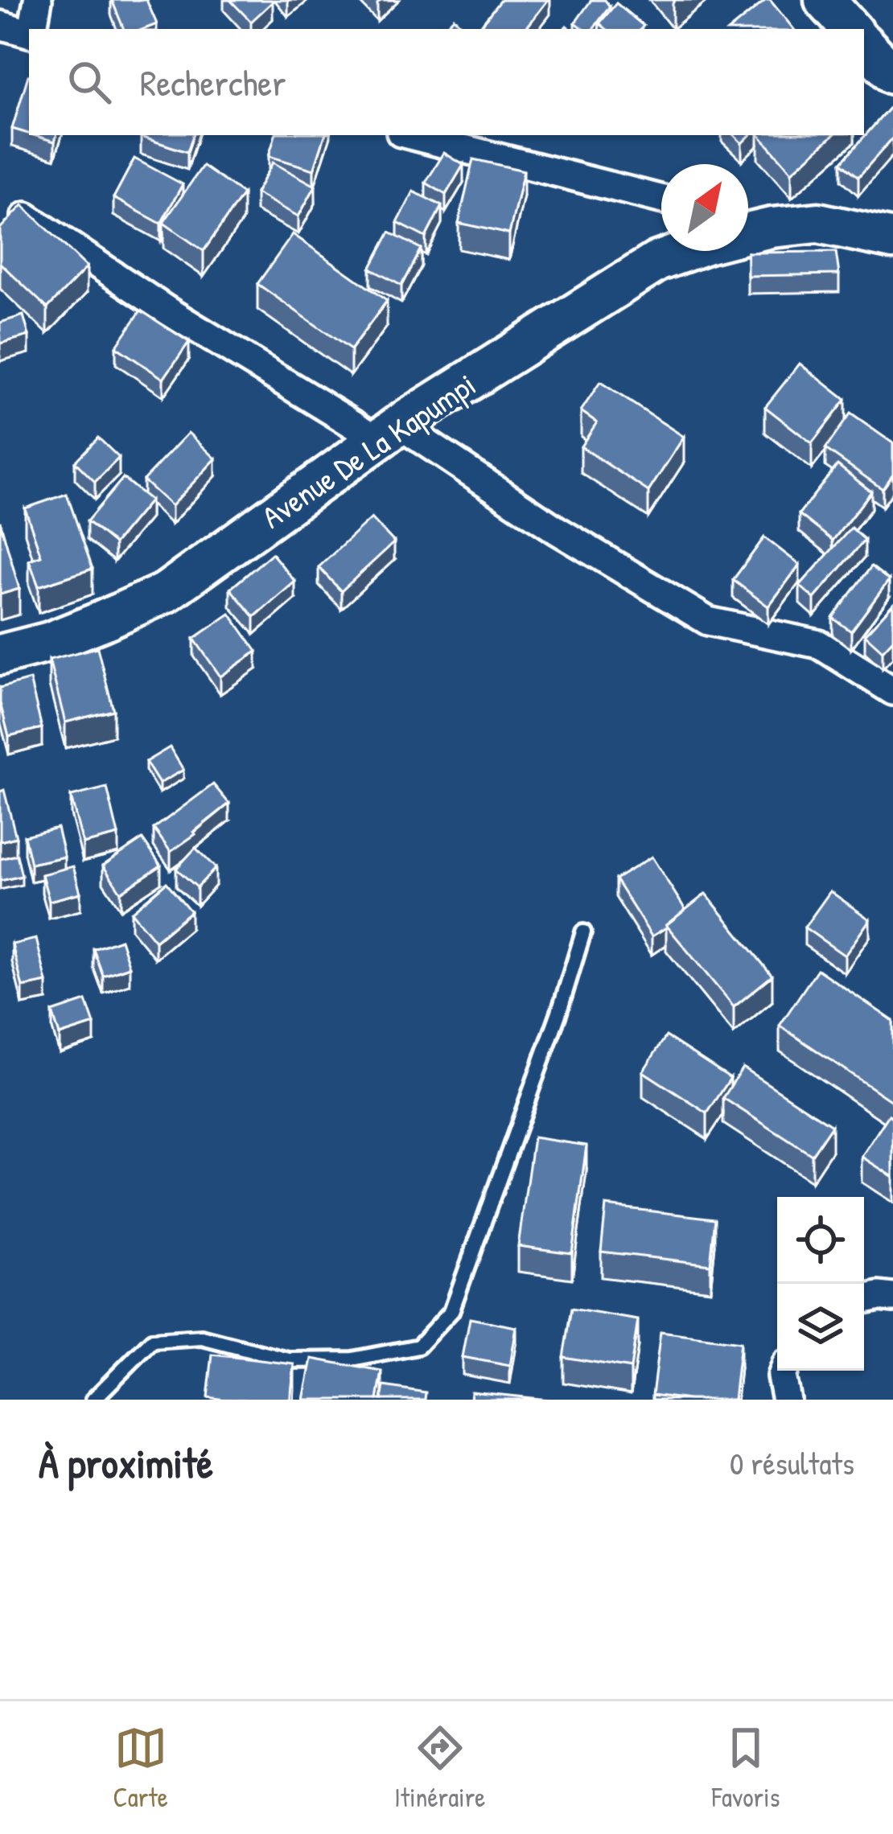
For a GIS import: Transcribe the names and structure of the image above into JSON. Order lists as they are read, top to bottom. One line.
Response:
{"streets":{"main road":["Avenue De La Kapumpi"]},"north":"top right","page":{"search":"Rechercher","heading":["À proximité","0 résultats"],"nav":["Carte","Itinéraire","Favoris"]}}
